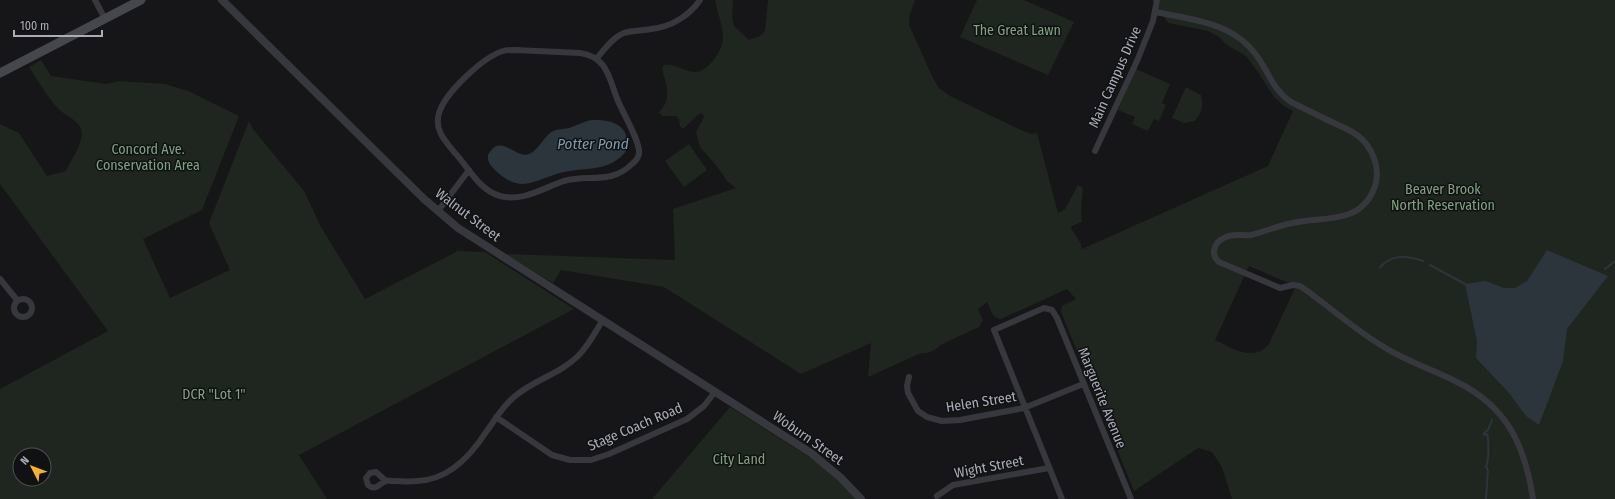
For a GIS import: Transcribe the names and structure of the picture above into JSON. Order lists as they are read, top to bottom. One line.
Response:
{"streets":{"street":["Main Campus Drive","Walnut Street","Marguerite Avenue","Helen Street","Stage Coach Road","Woburn Street","Wight Street"]},"crossings":[["Walnut Street","Stage Coach Road"],["Walnut Street","Woburn Street"],["Marguerite Avenue","Helen Street"]],"water":["Potter Pond"],"parks":["The Great Lawn","Concord Ave. Conservation Area","Beaver Brook North Reservation","DCR \"Lot 1\"","City Land"],"scale_bar":"100 m","north":"top left"}
